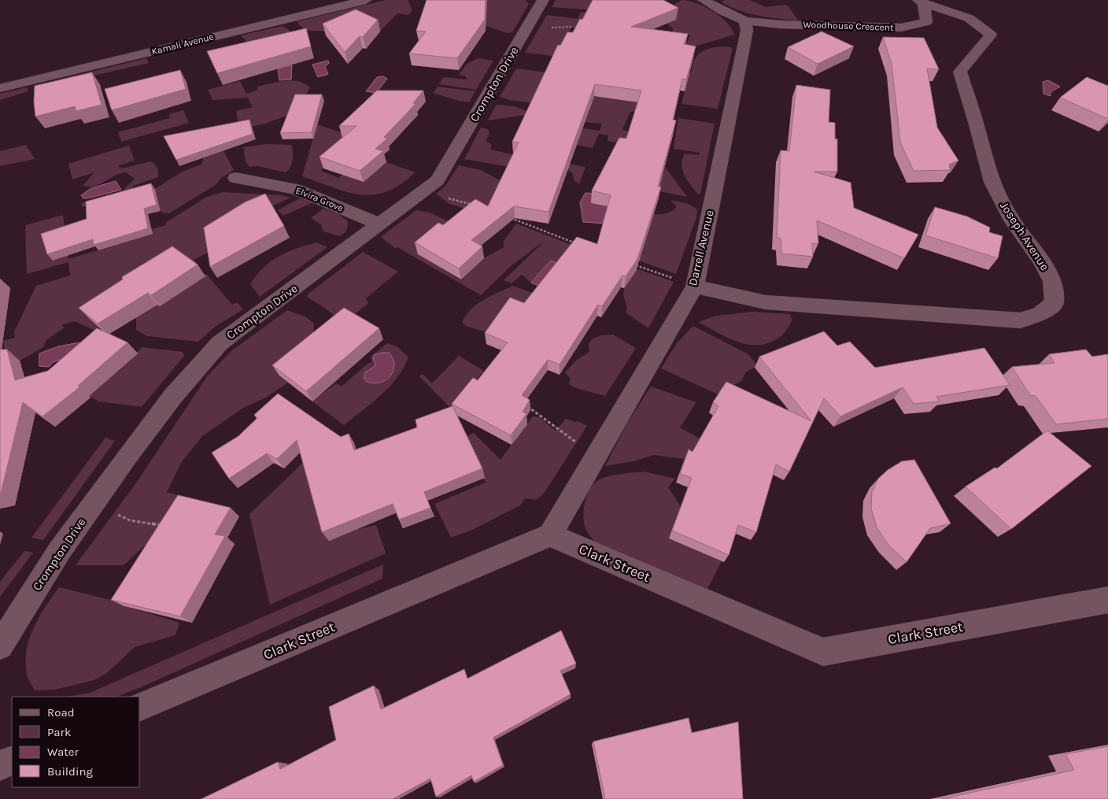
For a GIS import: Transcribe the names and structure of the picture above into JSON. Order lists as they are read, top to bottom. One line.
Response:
{"streets":{"street":["Woodhouse Crescent","Kamali Avenue","Crompton Drive","Elvira Grove","Joseph Avenue","Darrell Avenue","Clark Street"]},"crossings":[["Woodhouse Crescent","Joseph Avenue"],["Woodhouse Crescent","Darrell Avenue"],["Crompton Drive","Elvira Grove"],["Joseph Avenue","Darrell Avenue"],["Darrell Avenue","Clark Street"]],"legend":["Road","Park","Water","Building"]}
